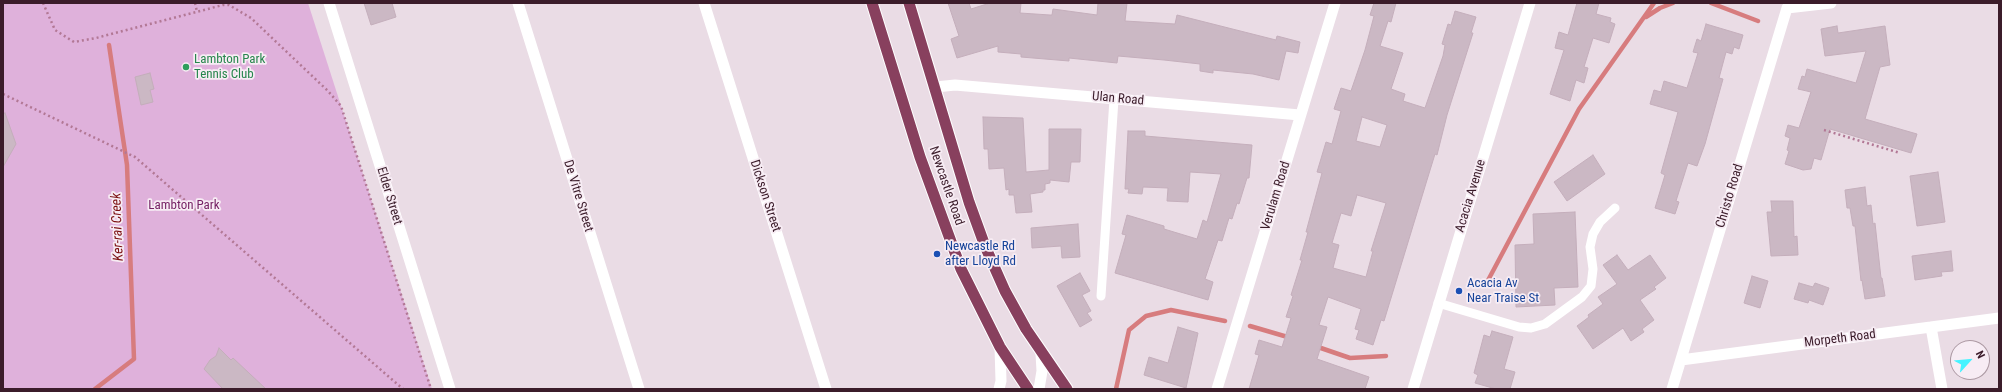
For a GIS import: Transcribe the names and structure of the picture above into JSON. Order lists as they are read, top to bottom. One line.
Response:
{"streets":{"highway":["Newcastle Road"],"street":["Ulan Road","Elder Street","De Vitre Street","Dickson Street","Verulam Road","Acacia Avenue","Christo Road","Morpeth Road"]},"crossings":[["Ulan Road","Newcastle Road"],["Ulan Road","Verulam Road"],["Christo Road","Morpeth Road"]],"water":["Ker-rai Creek"],"parks":["Lambton Park"],"places":["Lambton Park Tennis Club","Newcastle Rd after Lloyd Rd","Acacia Av Near Traise St"],"north":"top right"}
